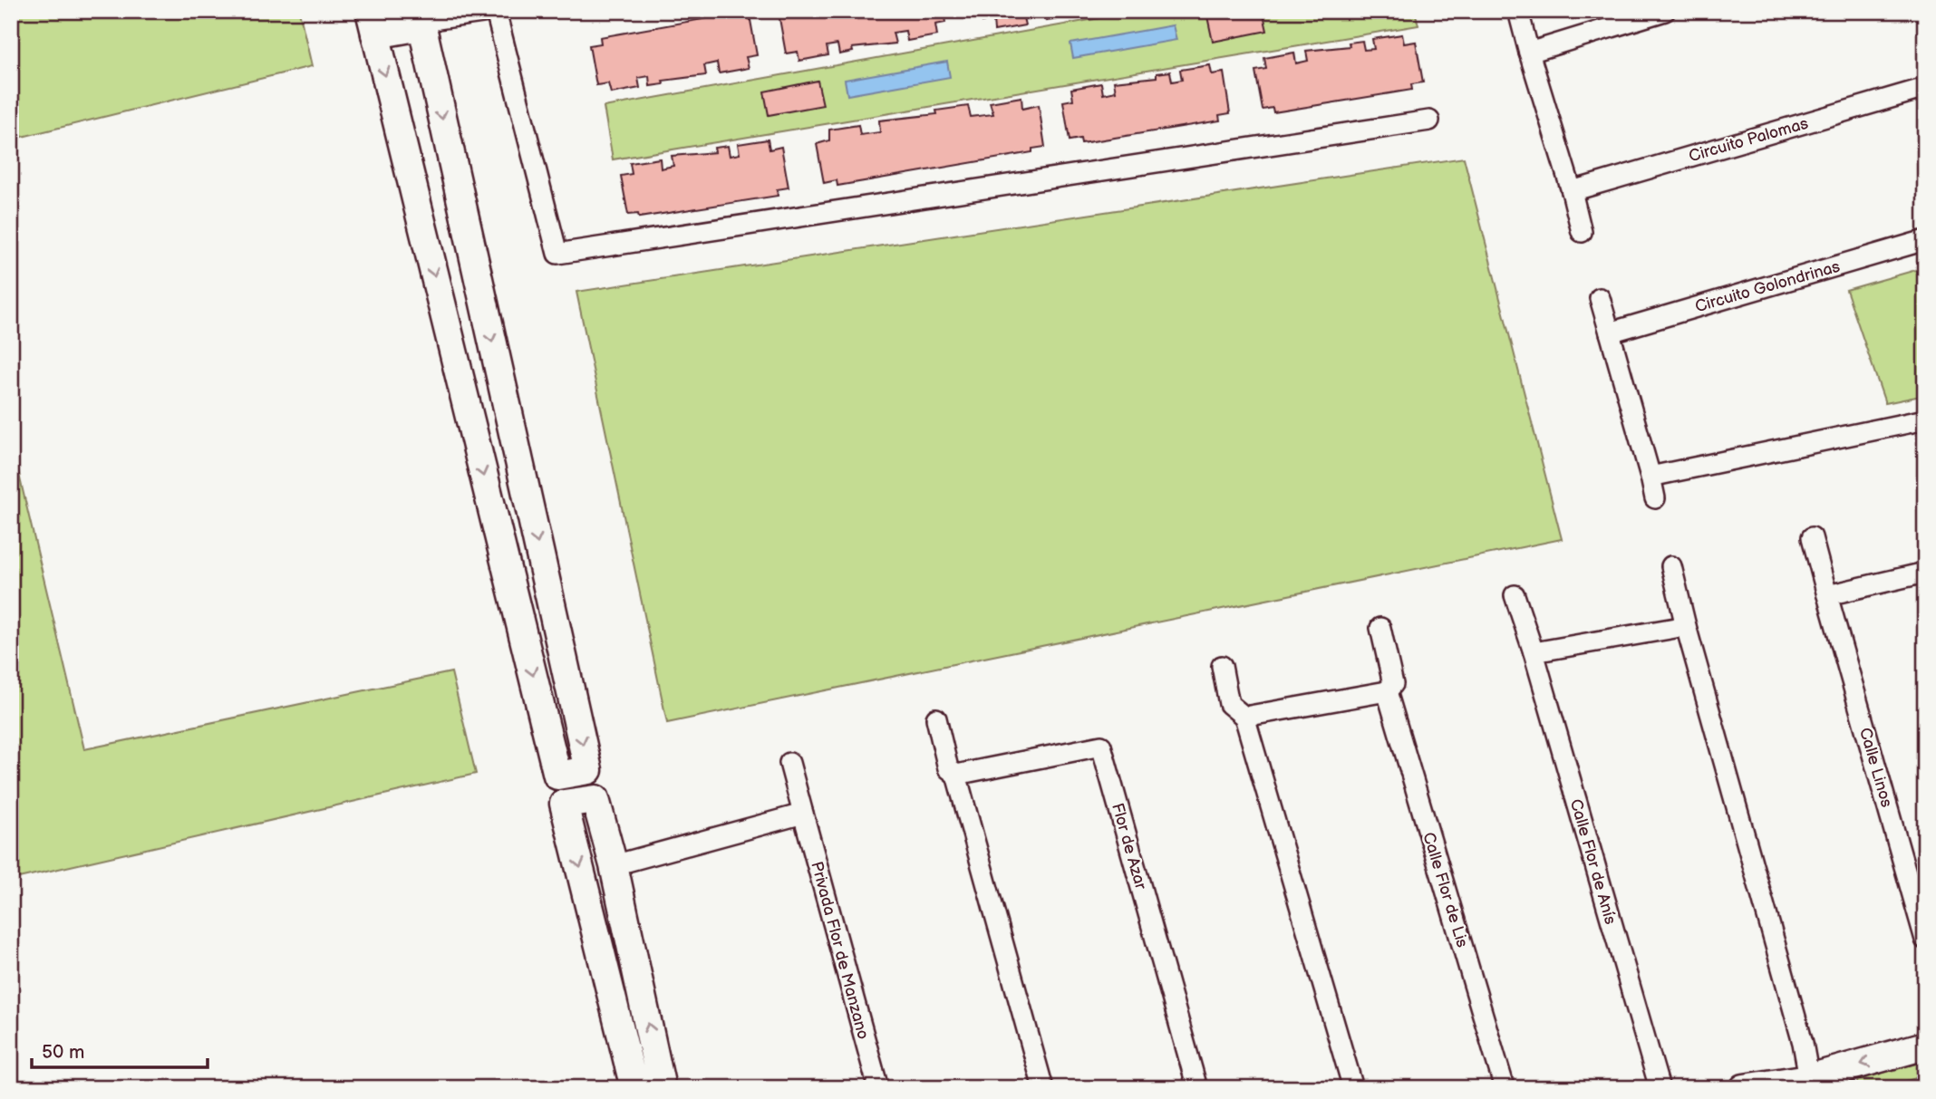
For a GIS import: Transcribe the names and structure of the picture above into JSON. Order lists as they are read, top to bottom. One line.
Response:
{"streets":{"street":["Circuito Palomas","Circuito Golondrinas","Calle Linos","Flor de Azar","Calle Flor de Anís","Calle Flor de Lis","Privada Flor de Manzano"]},"scale_bar":"50 m"}
